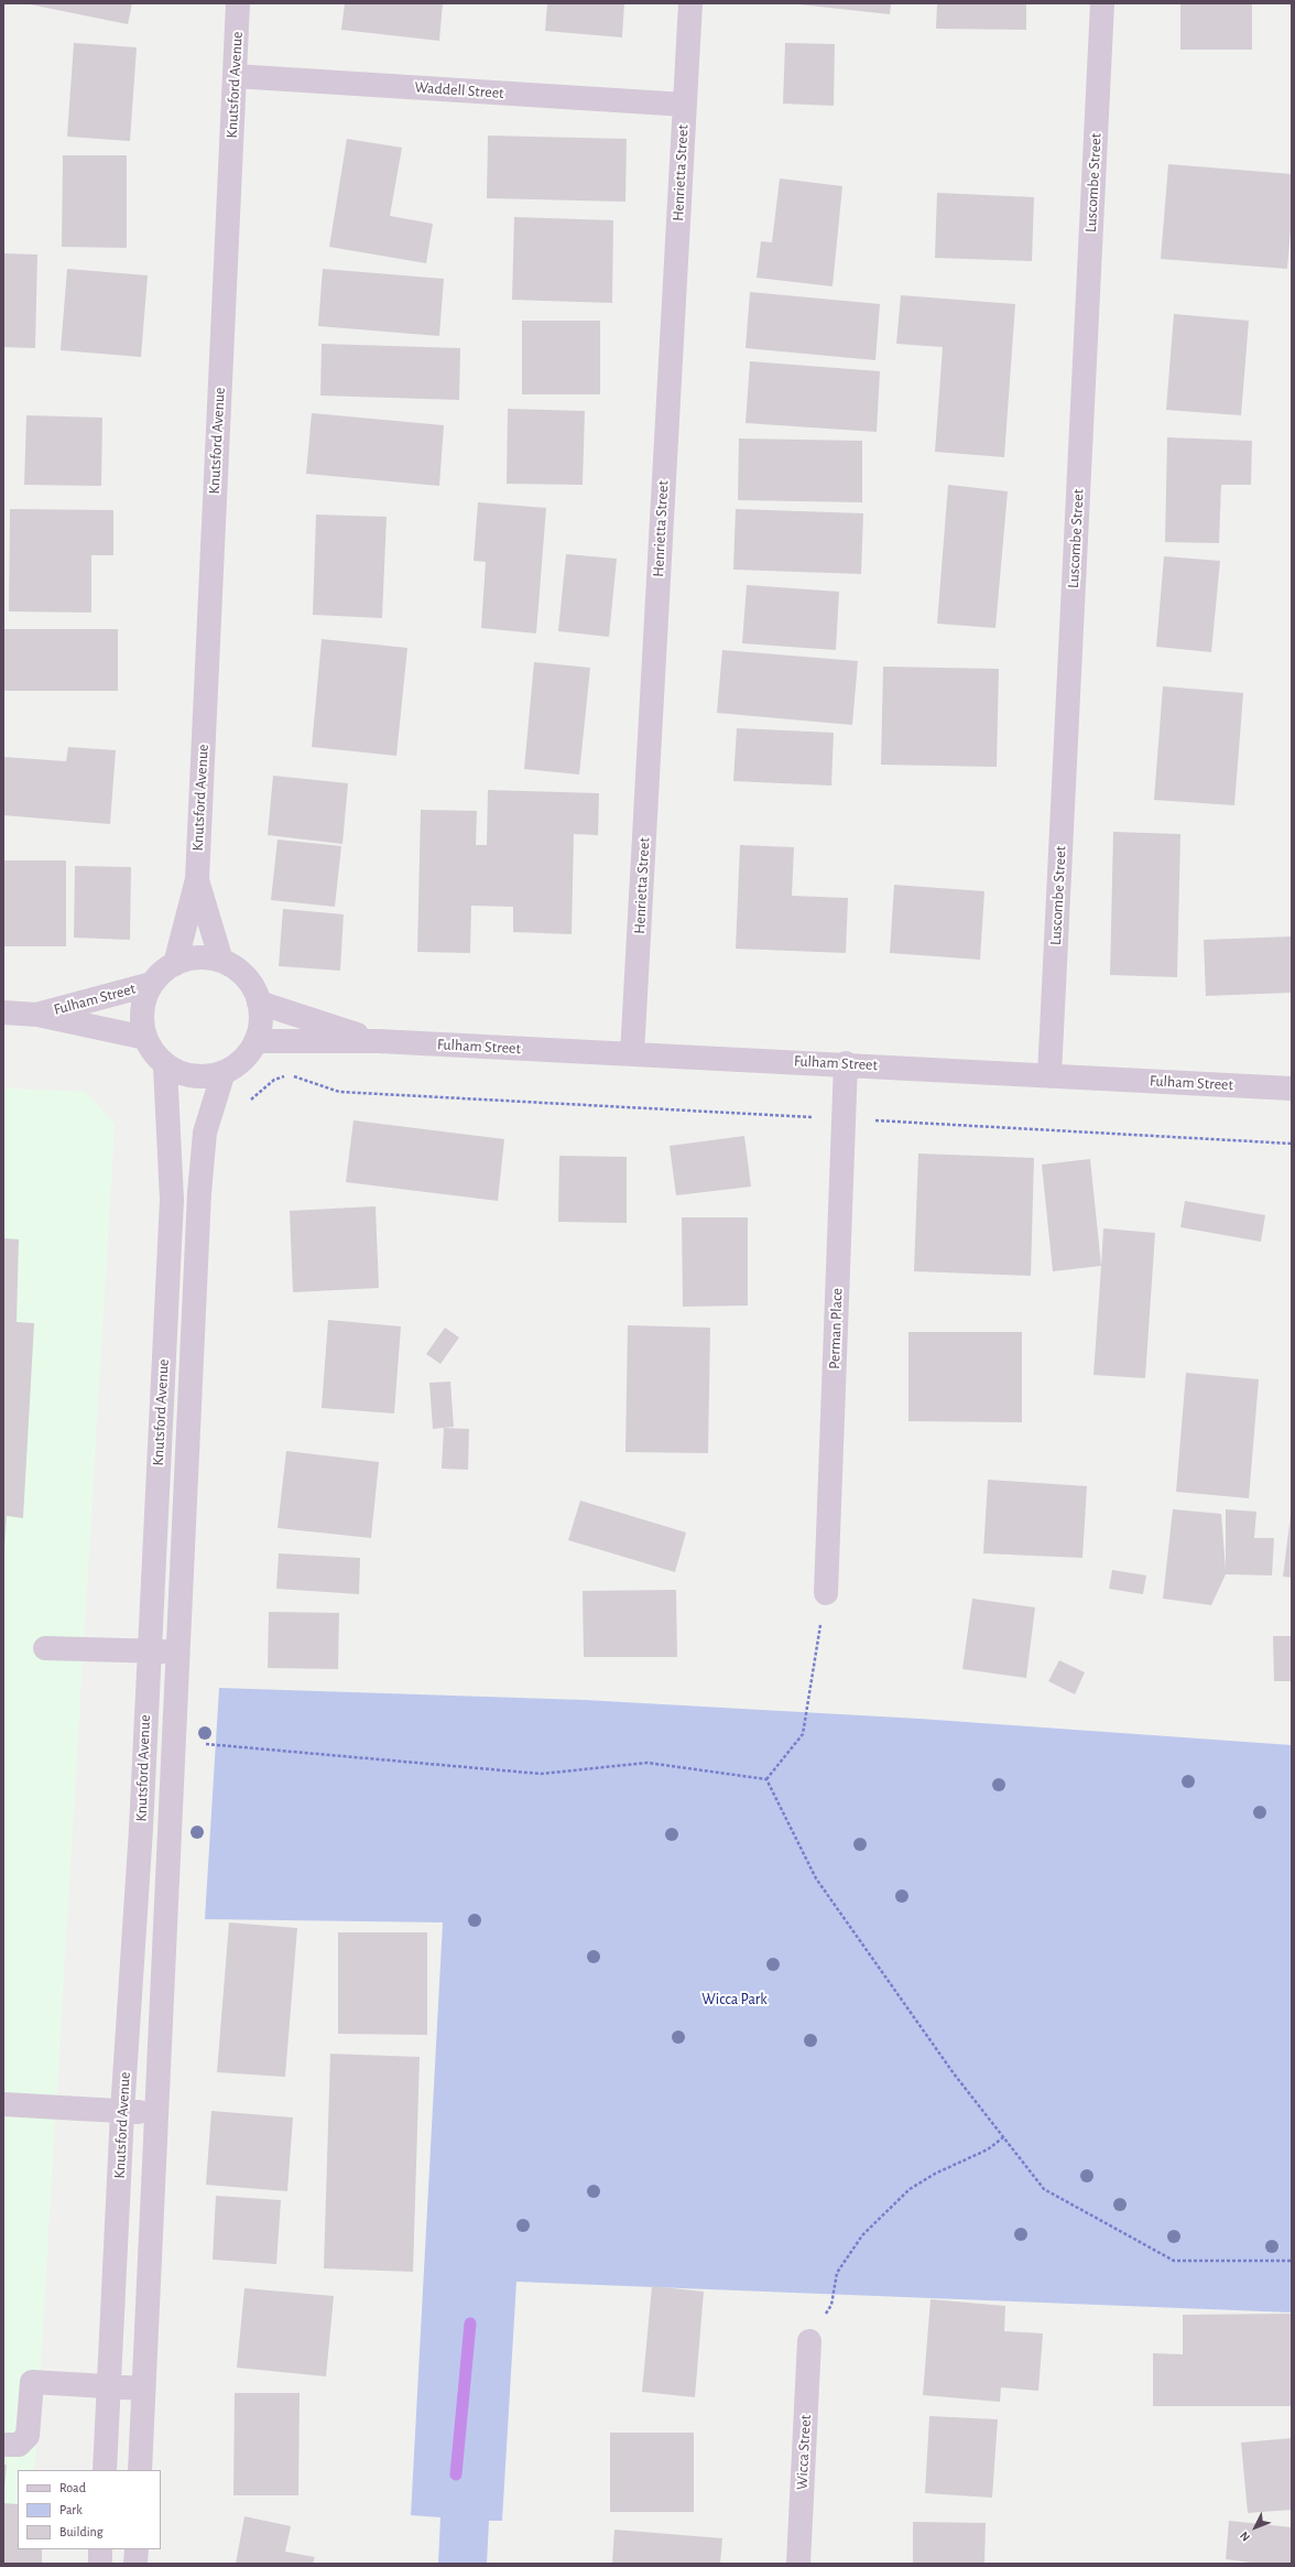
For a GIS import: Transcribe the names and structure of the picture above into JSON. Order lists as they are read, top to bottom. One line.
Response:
{"streets":{"street":["Knutsford Avenue","Waddell Street","Henrietta Street","Luscombe Street","Fulham Street","Perman Place","Wicca Street"]},"crossings":[["Knutsford Avenue","Waddell Street"],["Knutsford Avenue","Fulham Street"],["Waddell Street","Henrietta Street"],["Henrietta Street","Fulham Street"],["Luscombe Street","Fulham Street"],["Fulham Street","Perman Place"]],"parks":["Wicca Park"],"legend":["Road","Park","Building"],"north":"bottom left"}
